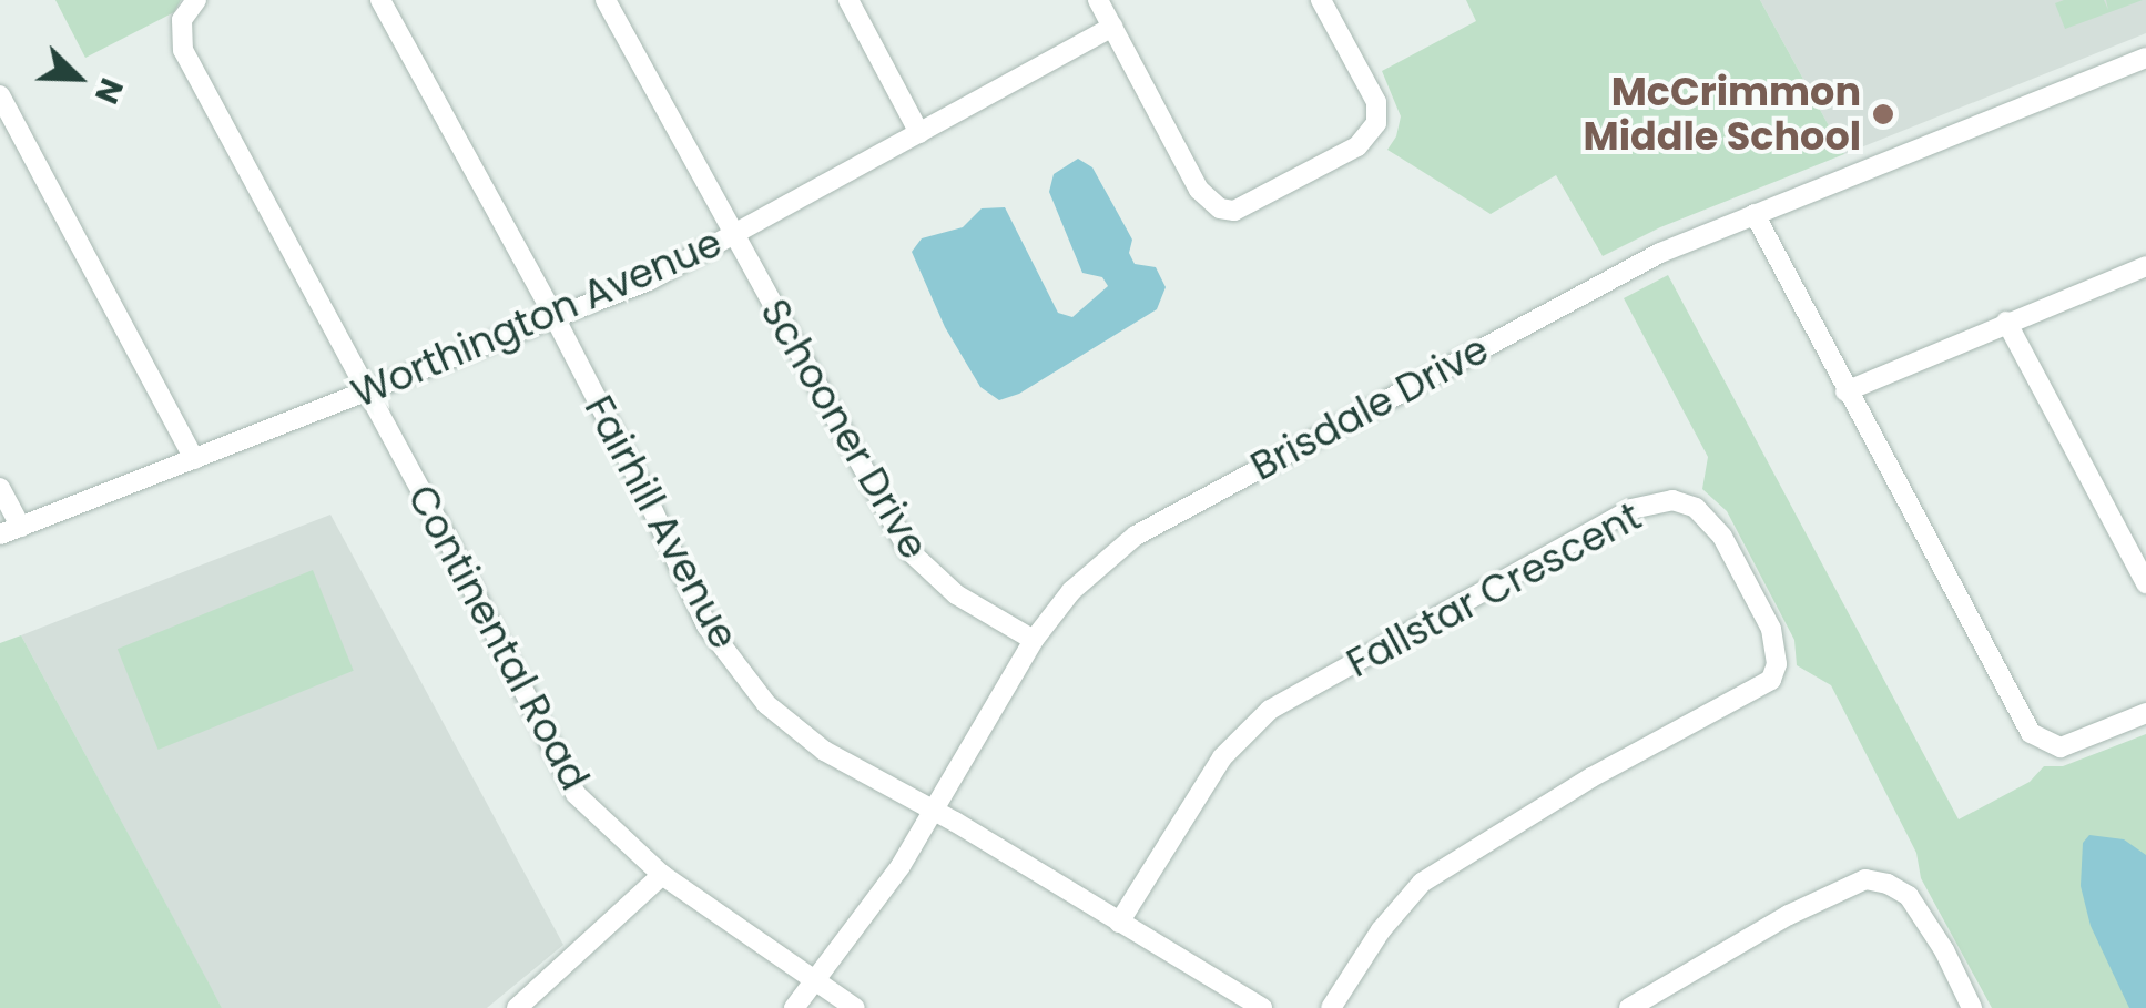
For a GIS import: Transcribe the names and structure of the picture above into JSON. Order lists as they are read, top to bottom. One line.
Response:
{"streets":{"street":["Worthington Avenue","Brisdale Drive","Schooner Drive","Fairhill Avenue","Fallstar Crescent","Continental Road"]},"crossings":[["Worthington Avenue","Schooner Drive"],["Worthington Avenue","Fairhill Avenue"],["Worthington Avenue","Continental Road"],["Brisdale Drive","Schooner Drive"],["Brisdale Drive","Fairhill Avenue"],["Brisdale Drive","Continental Road"],["Fairhill Avenue","Fallstar Crescent"]],"places":["McCrimmon Middle School"],"north":"bottom right"}
